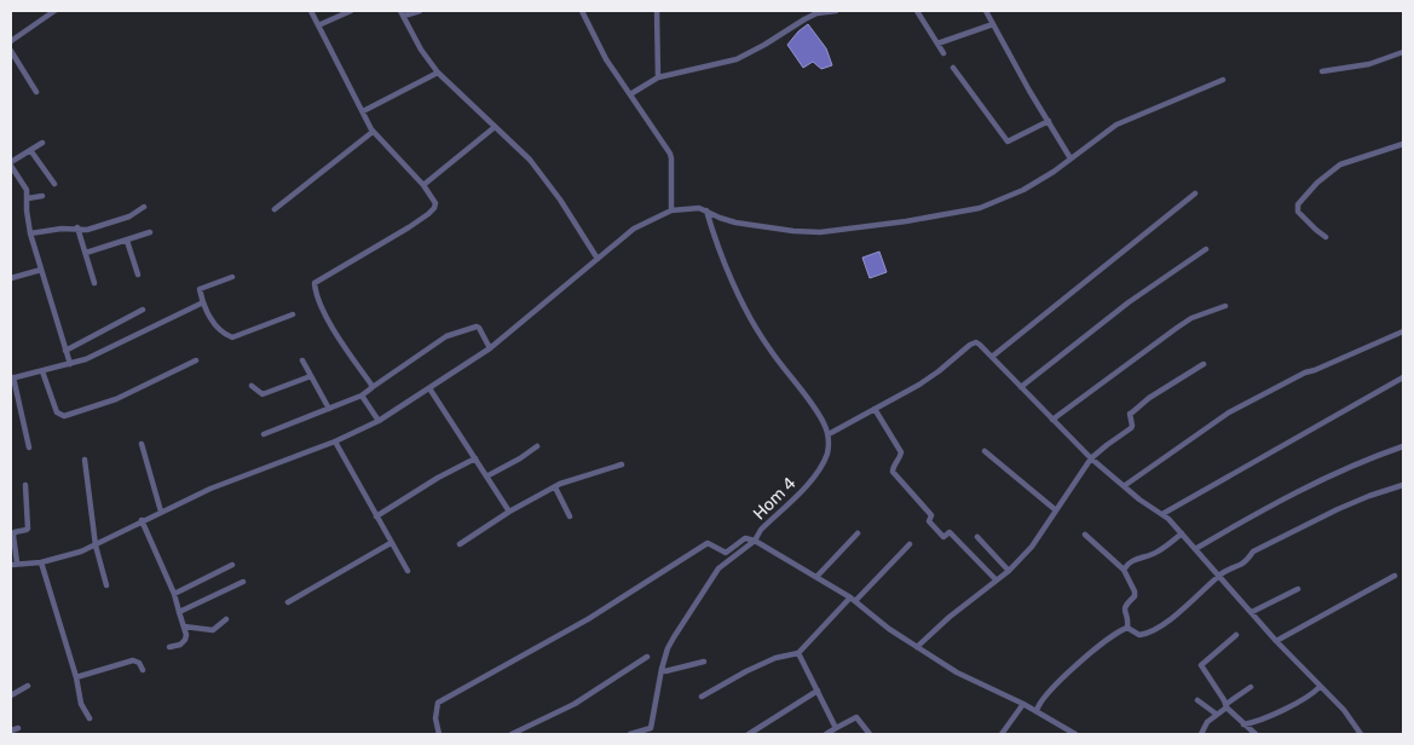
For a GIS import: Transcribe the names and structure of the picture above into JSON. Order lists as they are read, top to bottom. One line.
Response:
{"streets":{"street":["Hom 4"]}}
